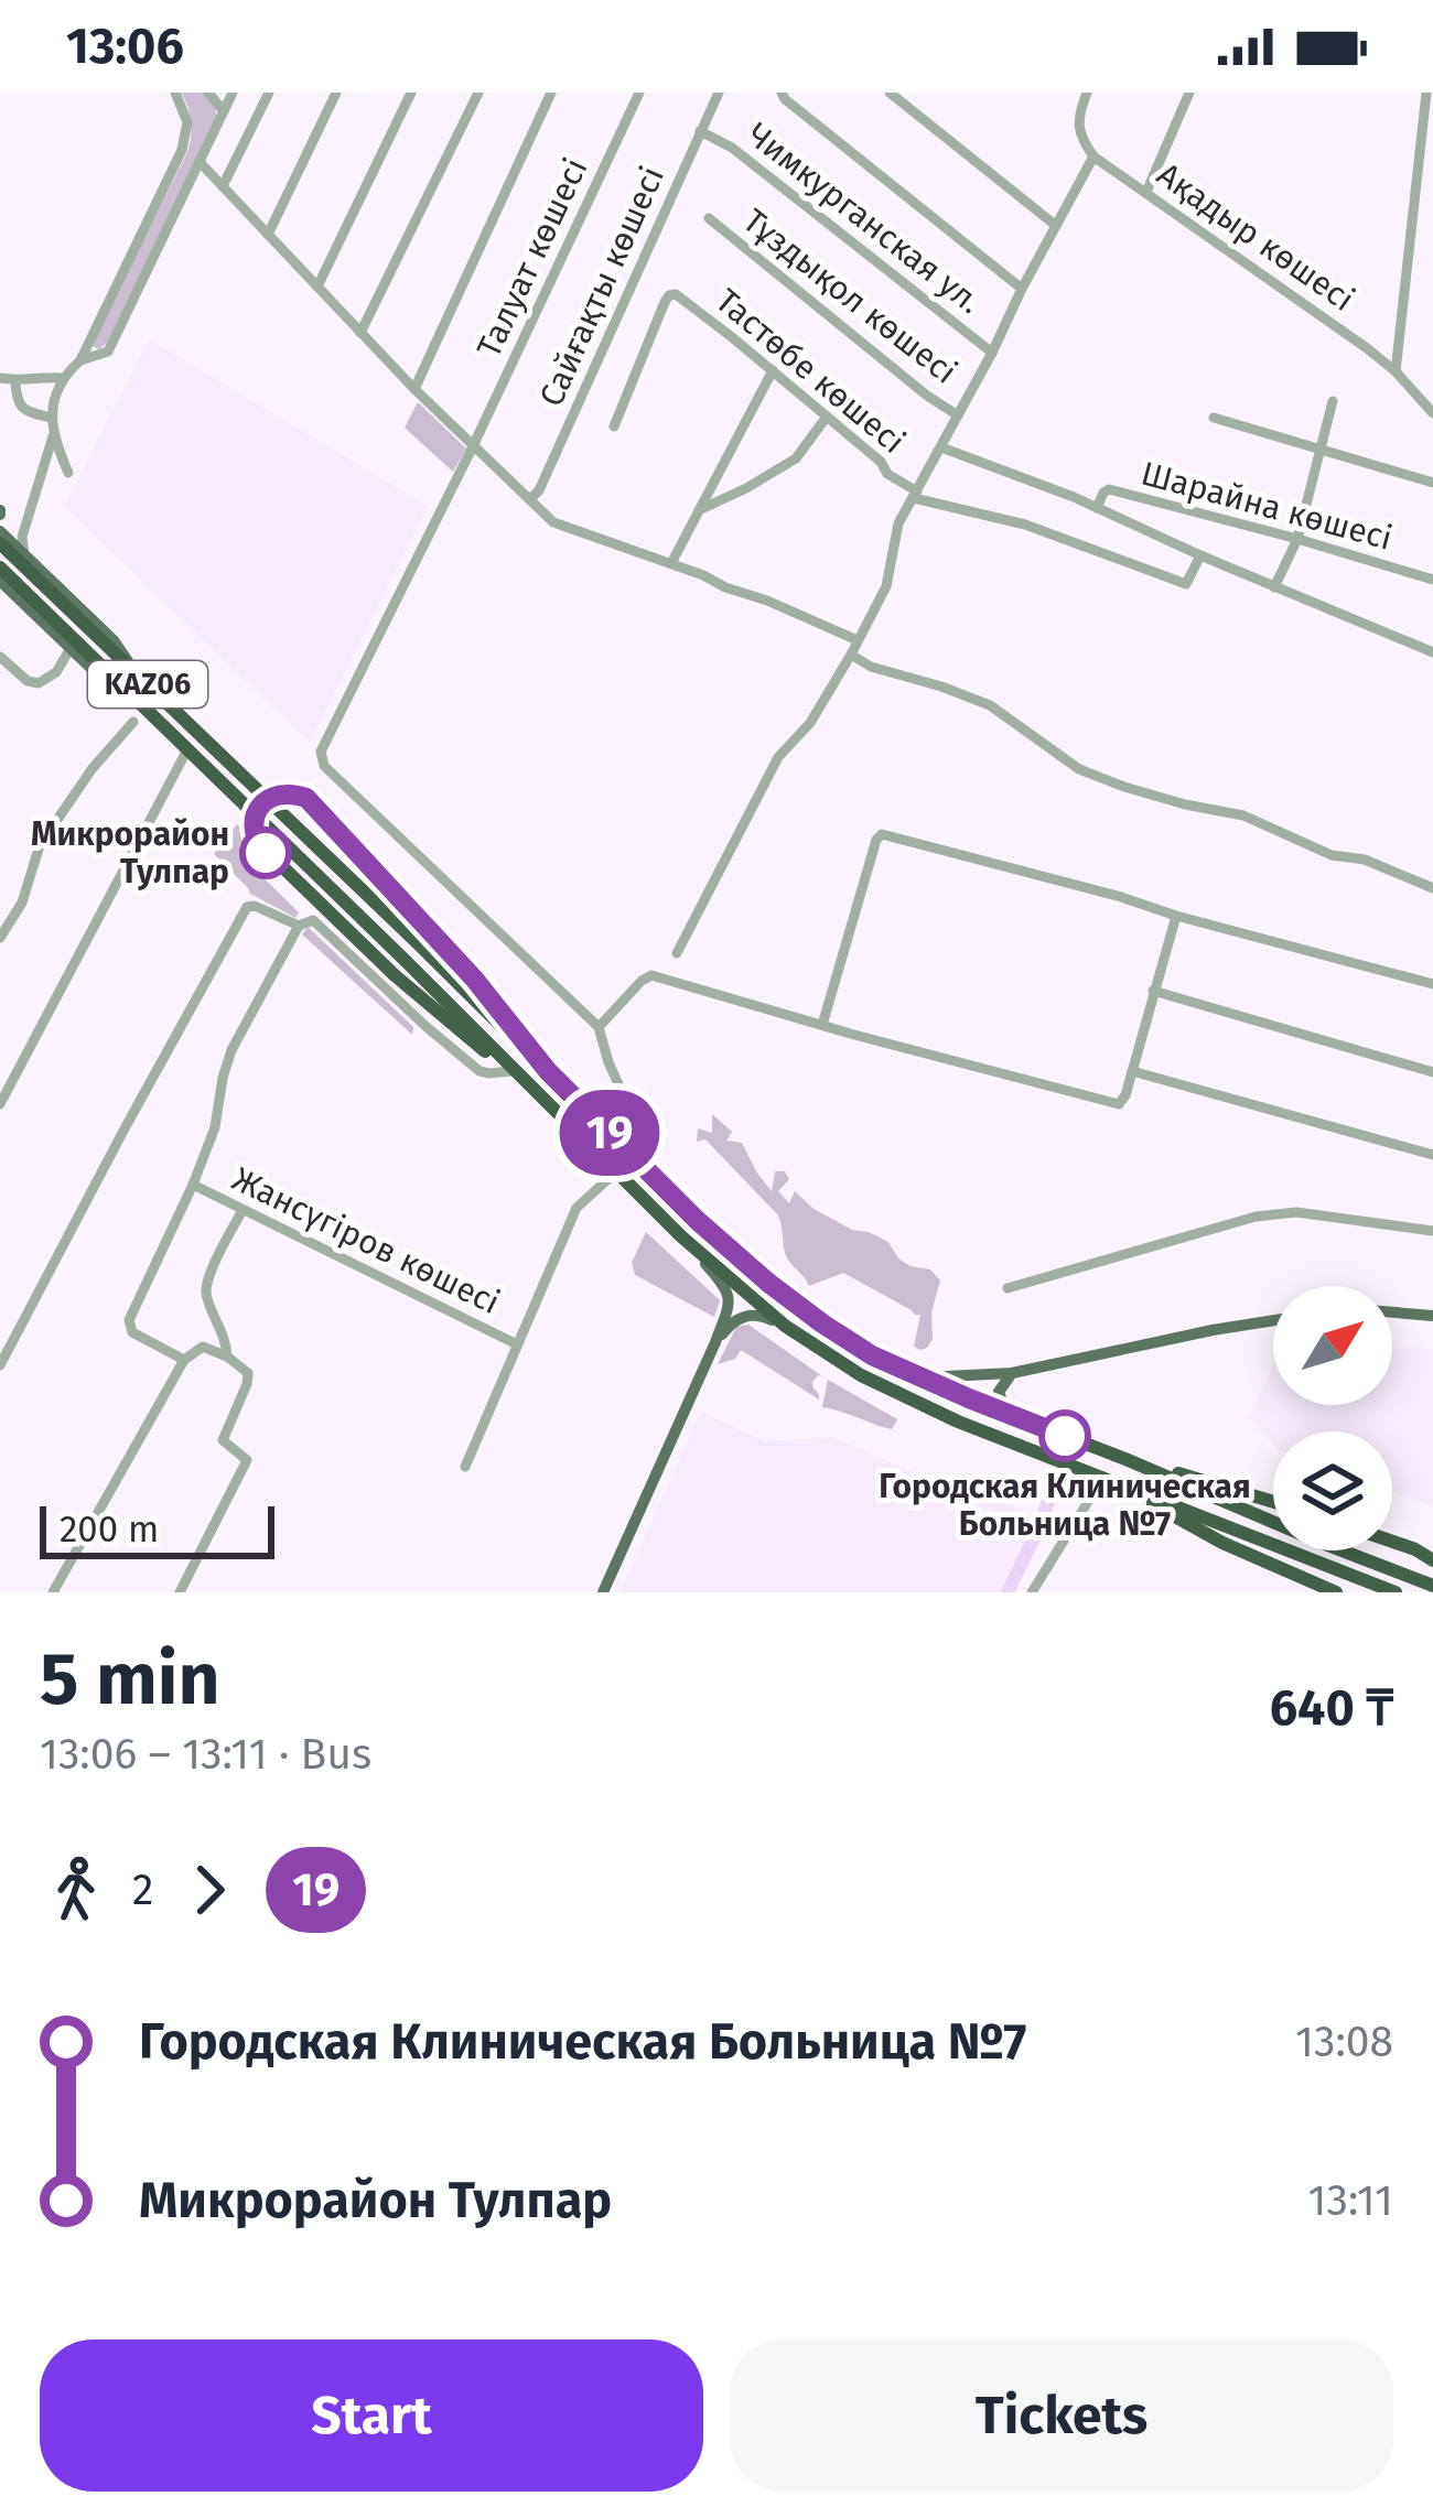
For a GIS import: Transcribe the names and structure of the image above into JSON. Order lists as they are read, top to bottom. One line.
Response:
{"streets":{"highway":["KАZ06"],"street":["Чимкурганская ул.","Ақадыр көшесі","Талуат көшесі","Сайғақты көшесі","Тұздықол көшесі","Тастөбе көшесі","Шарайна көшесі","Жансүгіров көшесі"]},"crossings":[["Чимкурганская ул.","Сайғақты көшесі"]],"places":["Микрорайон Тулпар","Городская Клиническая Больница №7"],"lines":["bus line 19"],"scale_bar":"200 m","north":"top right","page":{"status":"13:06","on_map":"19","scale":"200 m","heading":["5 min","13:06 – 13:11 · Bus","640 ₸"],"legs":["2","19"],"list":[{"name":"Городская Клиническая Больница №7","value":"13:08"},{"name":"Микрорайон Тулпар","value":"13:11"}],"buttons":["Start","Tickets"]}}
